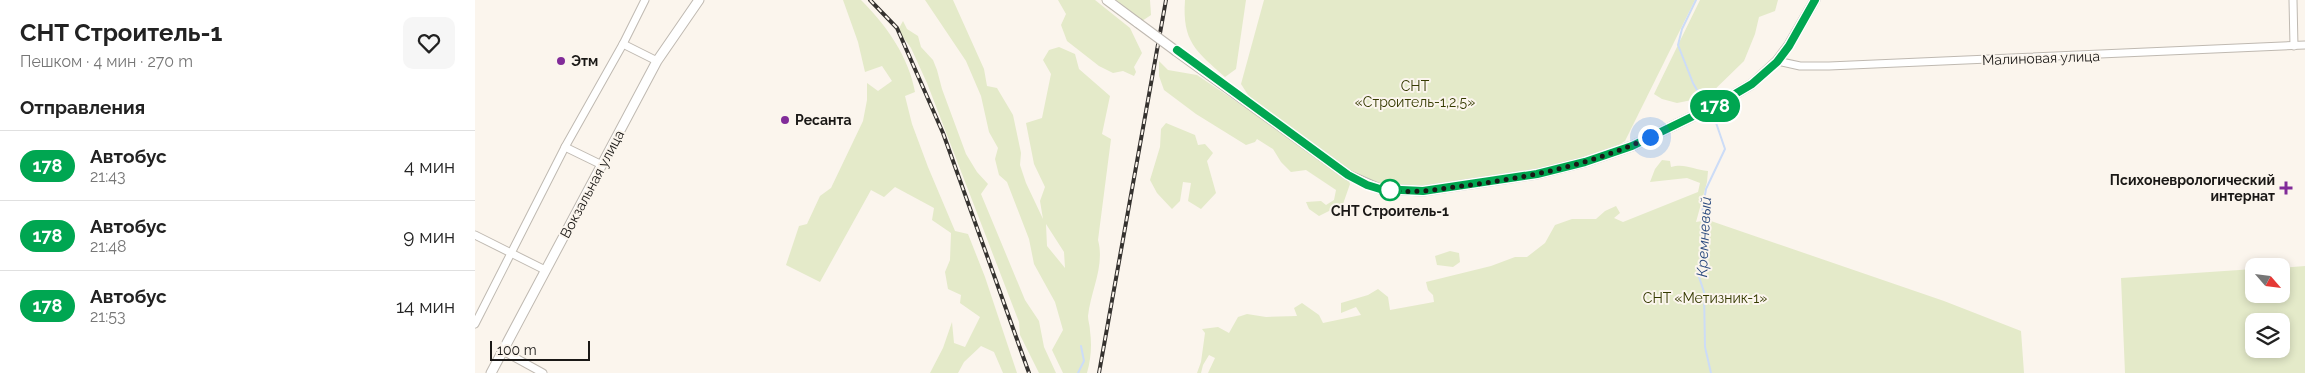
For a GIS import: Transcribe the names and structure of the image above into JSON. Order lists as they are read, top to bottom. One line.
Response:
{"streets":{"main road":["Вокзальная улица"],"street":["Малиновая улица"]},"water":["Кремневый"],"parks":["СНТ «Строитель-1,2,5»","СНТ «Метизник-1»"],"places":{"other":["Этм","Ресанта","СНТ Строитель-1"],"health":["Психоневрологический интернат"]},"lines":["bus line 178"],"scale_bar":"100 m","north":"bottom right","page":{"heading":[["СНТ Строитель-1","Пешком · 4 мин · 270 m"],"Отправления"],"on_map":"178","list":[{"mark":"178","name":"Автобус","note":"21:43","value":"4 мин"},{"mark":"178","name":"Автобус","note":"21:48","value":"9 мин"},{"mark":"178","name":"Автобус","note":"21:53","value":"14 мин"}],"scale":"100 m"}}
